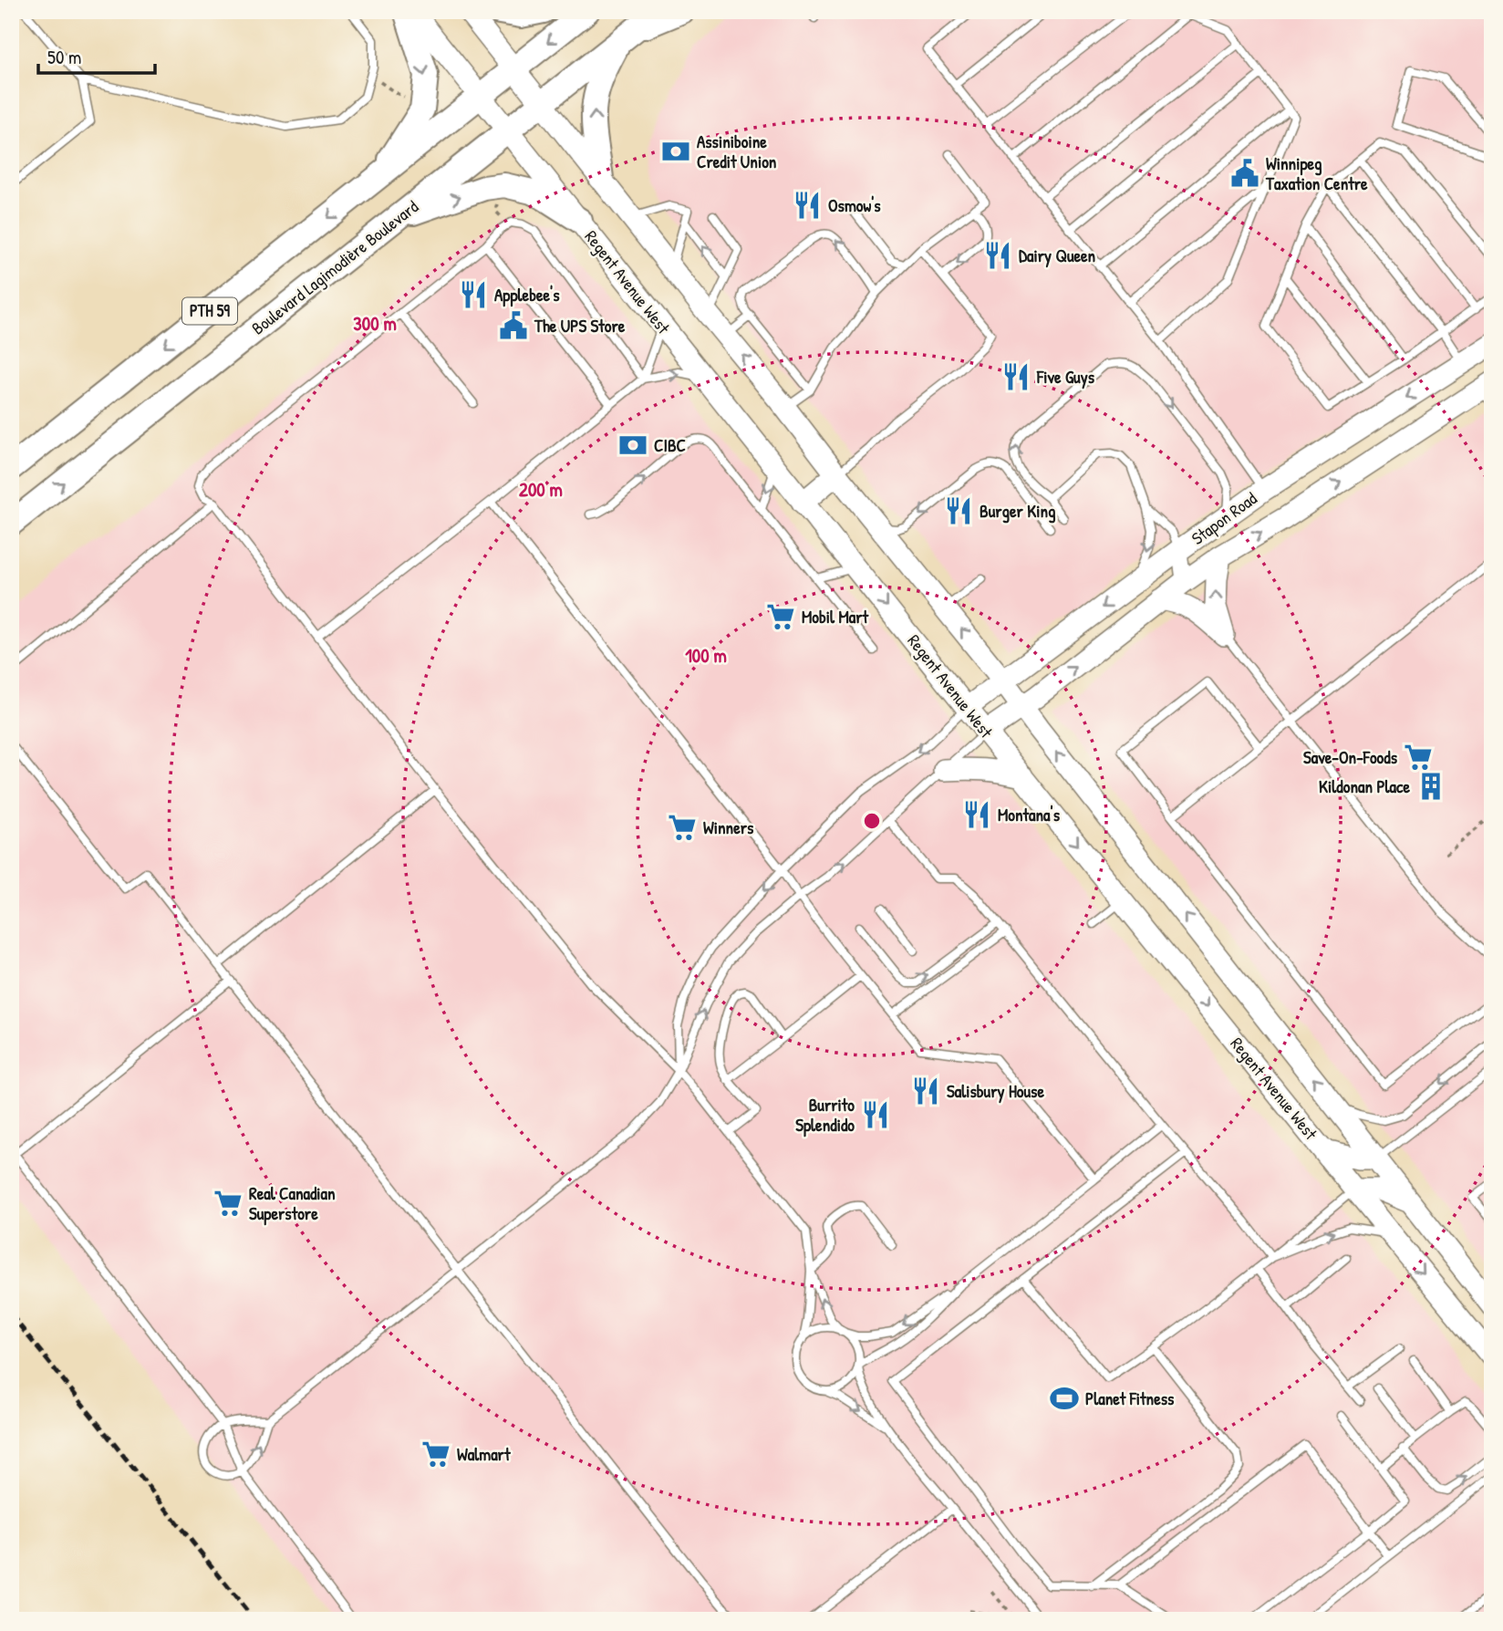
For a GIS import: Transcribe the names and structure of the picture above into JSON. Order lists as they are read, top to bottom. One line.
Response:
{"streets":{"main road":["Boulevard Lagimodière Boulevard","Regent Avenue West","PTH 59","Stapon Road"]},"crossings":[["Boulevard Lagimodière Boulevard","Regent Avenue West"],["Regent Avenue West","PTH 59"],["Regent Avenue West","Stapon Road"]],"places":{"bank":["Assiniboine Credit Union","CIBC"],"public building":["Winnipeg Taxation Centre","The UPS Store"],"restaurant":["Osmow's","Dairy Queen","Applebee's","Five Guys","Burger King","Montana's","Salisbury House","Burrito Splendido"],"supermarket":["Mobil Mart","Save-On-Foods","Winners","Real Canadian Superstore","Walmart"],"building":["Kildonan Place"],"sports":["Planet Fitness"]},"scale_bar":"50 m","rings":["300 m","200 m","100 m"]}
